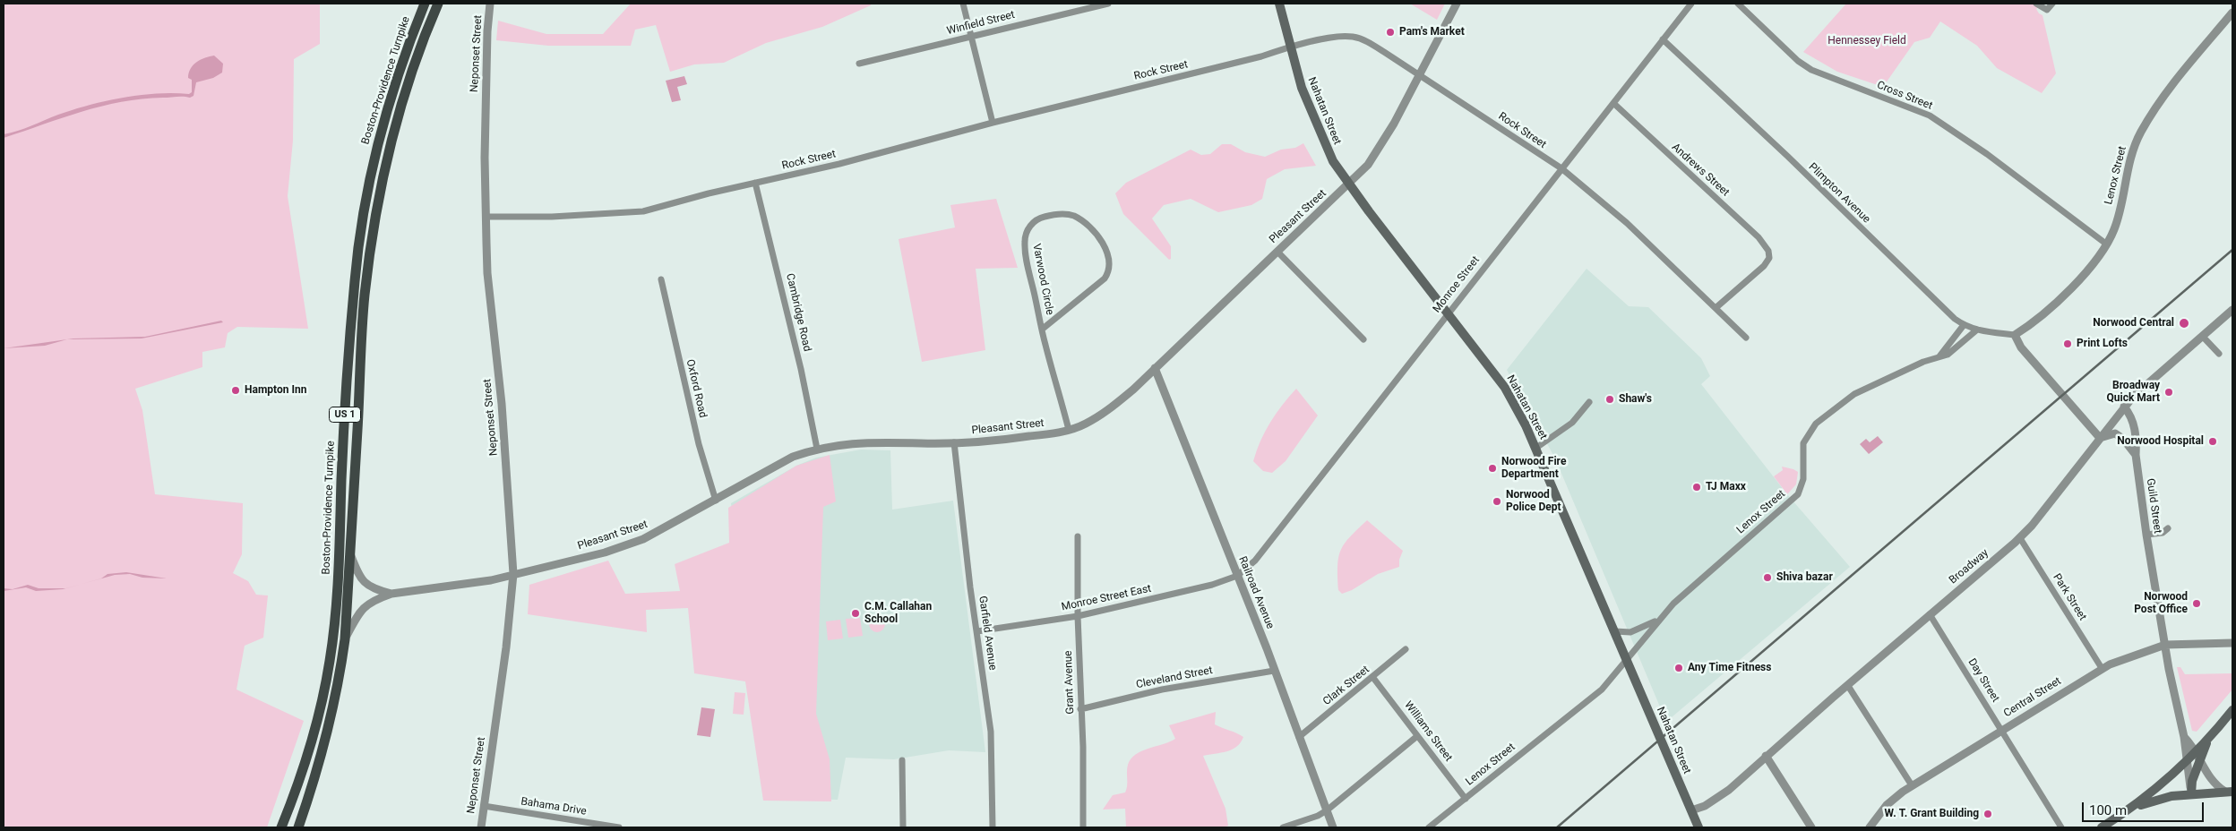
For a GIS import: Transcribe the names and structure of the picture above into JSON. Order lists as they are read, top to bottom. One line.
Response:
{"streets":{"main road":["Boston-Providence Turnpike","Nahatan Street","US 1"],"street":["Winfield Street","Neponset Street","Rock Street","Cross Street","Andrews Street","Lenox Street","Plimpton Avenue","Pleasant Street","Varwood Circle","Monroe Street","Cambridge Road","Oxford Road","Guild Street","Broadway","Railroad Avenue","Park Street","Monroe Street East","Garfield Avenue","Cleveland Street","Day Street","Grant Avenue","Clark Street","Central Street","Williams Street","Bahama Drive"]},"crossings":[["Neponset Street","Rock Street"],["Neponset Street","Pleasant Street"],["Neponset Street","Bahama Drive"],["Rock Street","Nahatan Street"],["Rock Street","Andrews Street"],["Rock Street","Pleasant Street"],["Rock Street","Monroe Street"],["Rock Street","Cambridge Road"],["Boston-Providence Turnpike","Pleasant Street"],["Cross Street","Lenox Street"],["Nahatan Street","Lenox Street"],["Nahatan Street","Pleasant Street"],["Nahatan Street","Monroe Street"],["Nahatan Street","Broadway"],["Andrews Street","Monroe Street"],["Lenox Street","Plimpton Avenue"],["Lenox Street","Williams Street"],["Plimpton Avenue","Monroe Street"],["Pleasant Street","Varwood Circle"],["Pleasant Street","Cambridge Road"],["Pleasant Street","Oxford Road"],["Pleasant Street","Railroad Avenue"],["Pleasant Street","Garfield Avenue"],["Monroe Street","Railroad Avenue"],["Monroe Street","Monroe Street East"],["Guild Street","Broadway"],["Guild Street","Central Street"],["Broadway","Park Street"],["Broadway","Day Street"],["Railroad Avenue","Monroe Street East"],["Railroad Avenue","Cleveland Street"],["Railroad Avenue","Clark Street"],["Park Street","Central Street"],["Monroe Street East","Garfield Avenue"],["Monroe Street East","Grant Avenue"],["Cleveland Street","Grant Avenue"],["Day Street","Central Street"],["Clark Street","Williams Street"]],"parks":["Hennessey Field"],"places":["Pam's Market","Norwood Central","Print Lofts","Hampton Inn","Broadway Quick Mart","Shaw's","Norwood Hospital","Norwood Fire Department","TJ Maxx","Norwood Police Dept","Shiva bazar","Norwood Post Office","C.M. Callahan School","Any Time Fitness","W. T. Grant Building"],"scale_bar":"100 m"}
